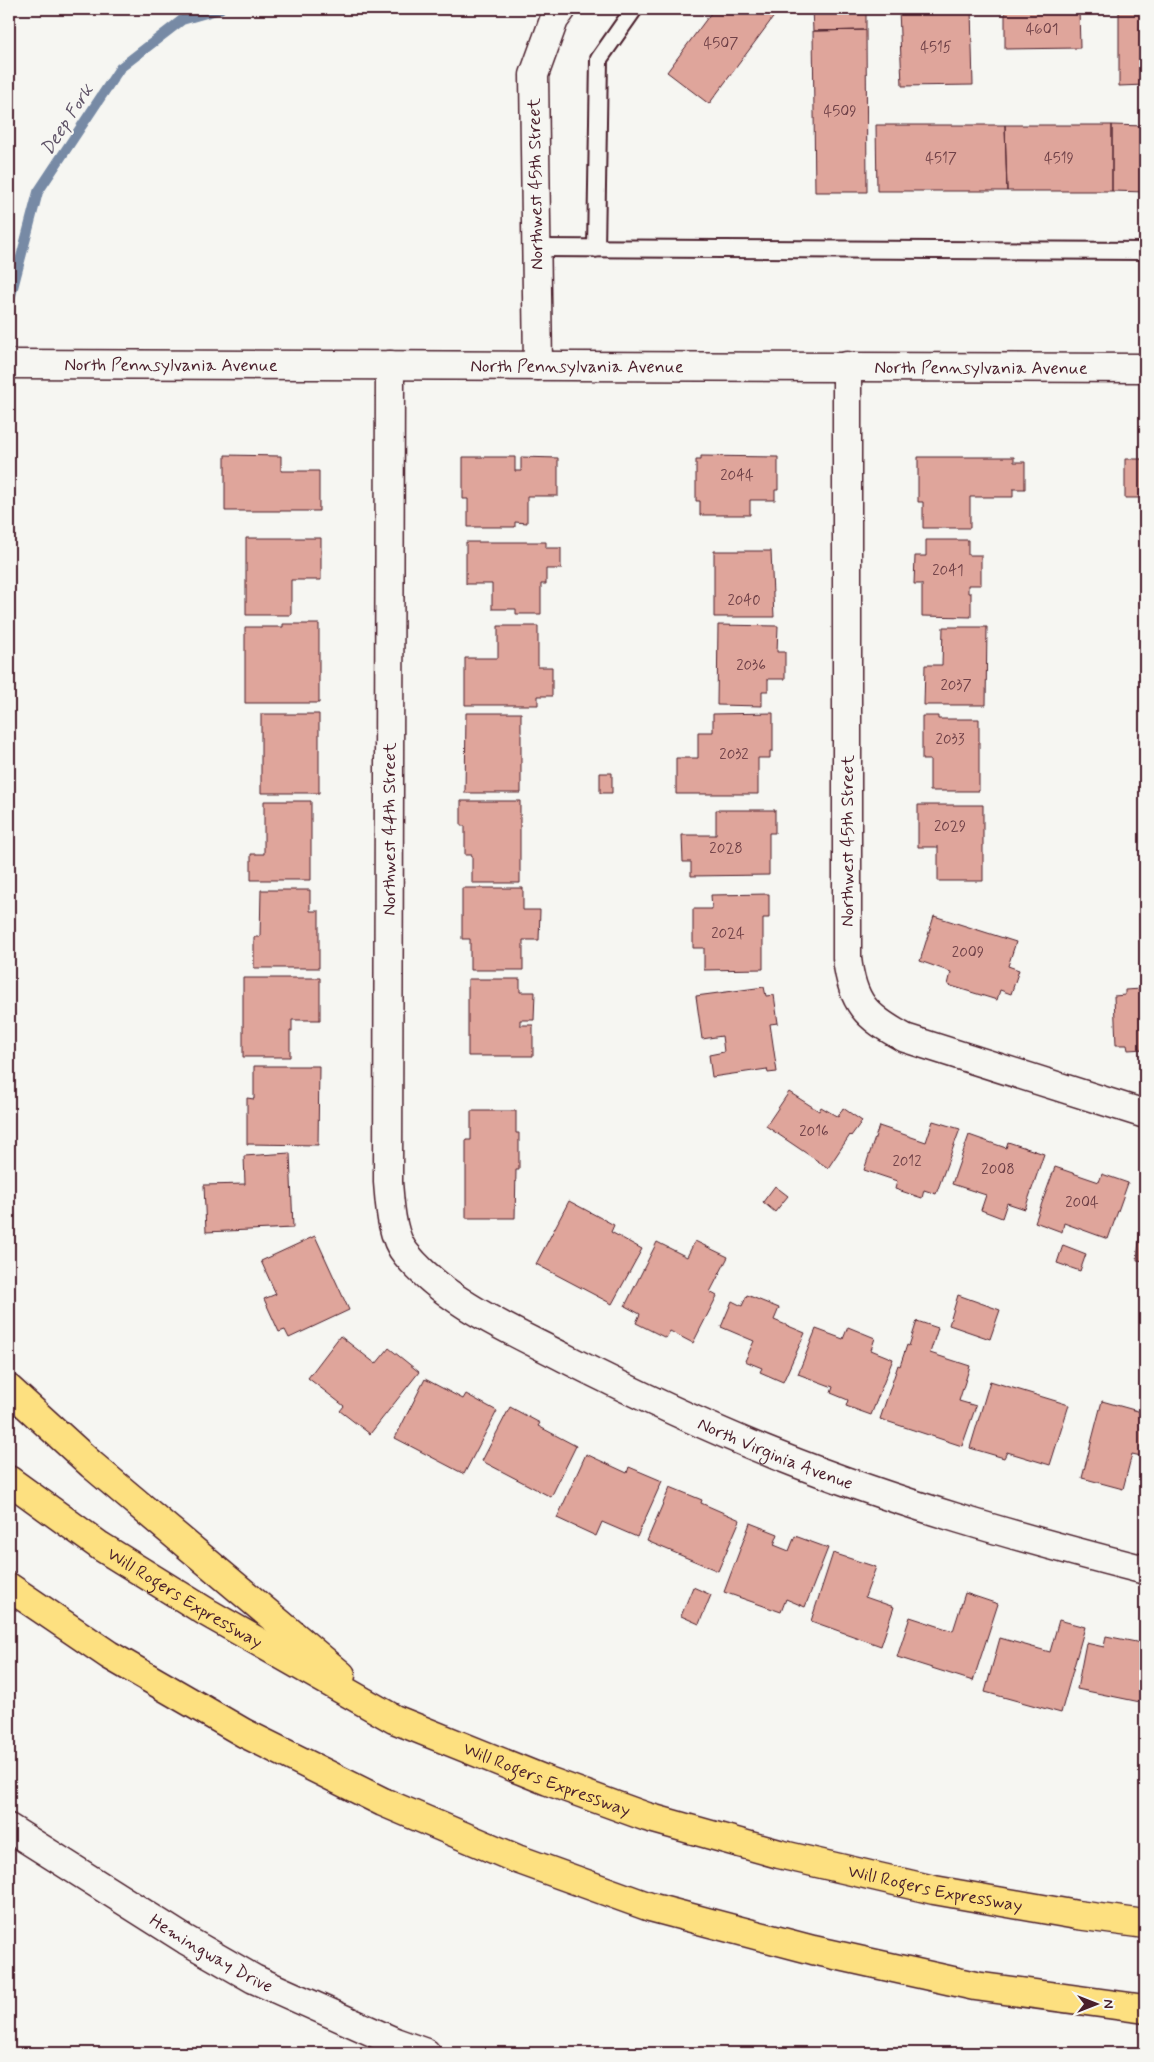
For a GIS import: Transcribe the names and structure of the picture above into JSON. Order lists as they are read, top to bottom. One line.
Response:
{"streets":{"highway":["Will Rogers Expressway"],"street":["Northwest 45th Street","North Pennsylvania Avenue","Northwest 44th Street","North Virginia Avenue","Hemingway Drive"]},"crossings":[["Northwest 45th Street","North Pennsylvania Avenue"],["North Pennsylvania Avenue","Northwest 44th Street"],["Northwest 44th Street","North Virginia Avenue"]],"water":["Deep Fork"],"house_numbers":["4601","4507","4515","4509","4517","4519","2044","2041","2040","2036","2037","2033","2032","2029","2028","2024","2009","2016","2012","2008","2004"],"north":"right"}
